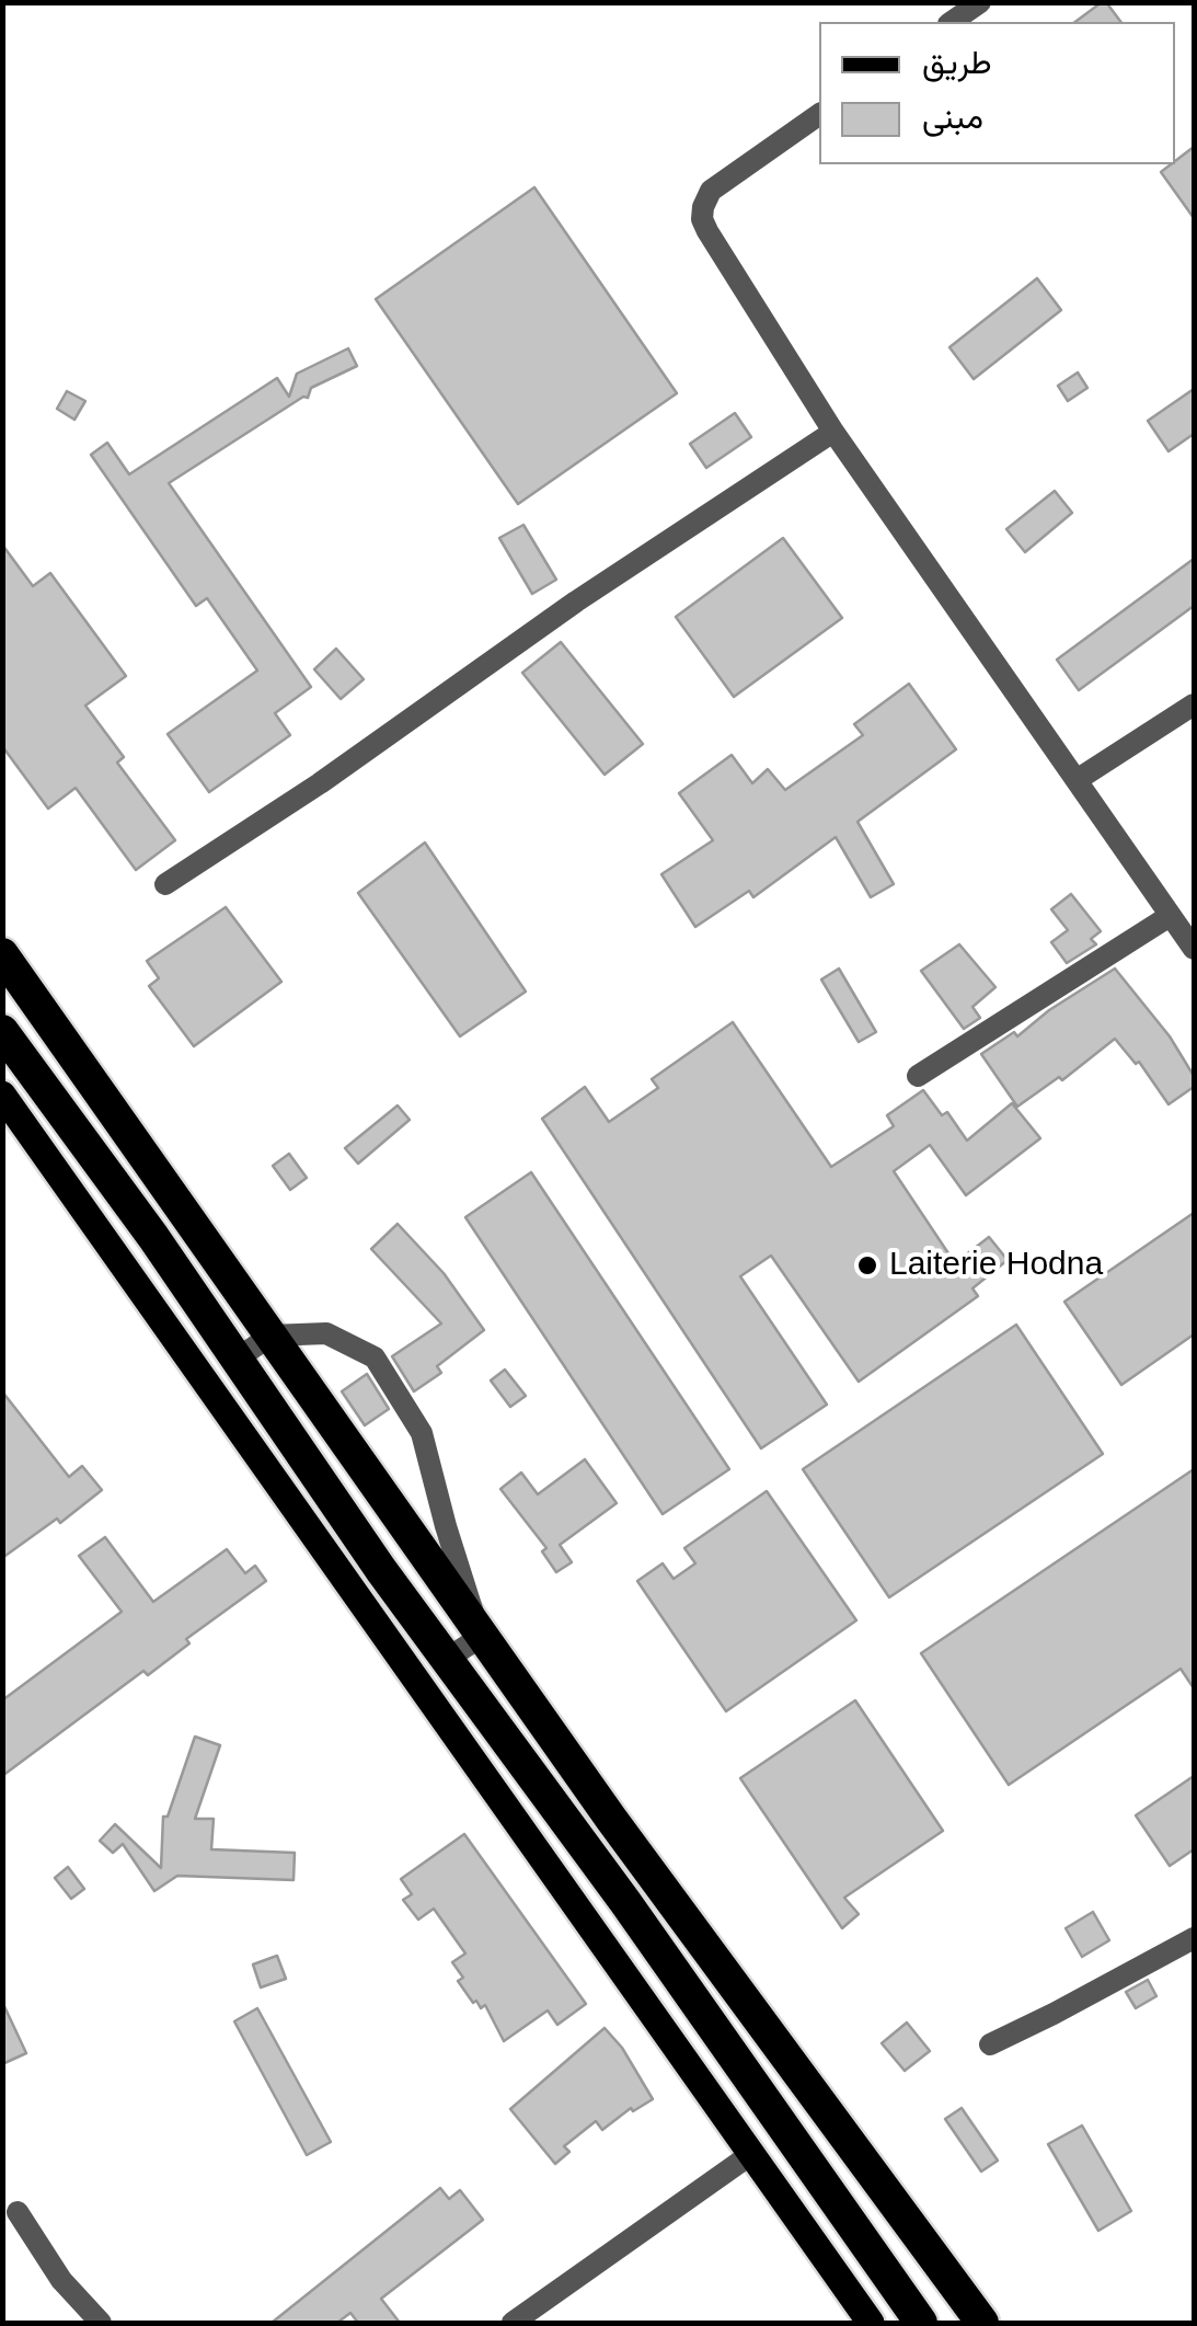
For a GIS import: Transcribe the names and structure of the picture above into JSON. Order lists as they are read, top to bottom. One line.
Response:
{"places":["Laiterie Hodna"],"legend":["طريق","مبنى"]}
